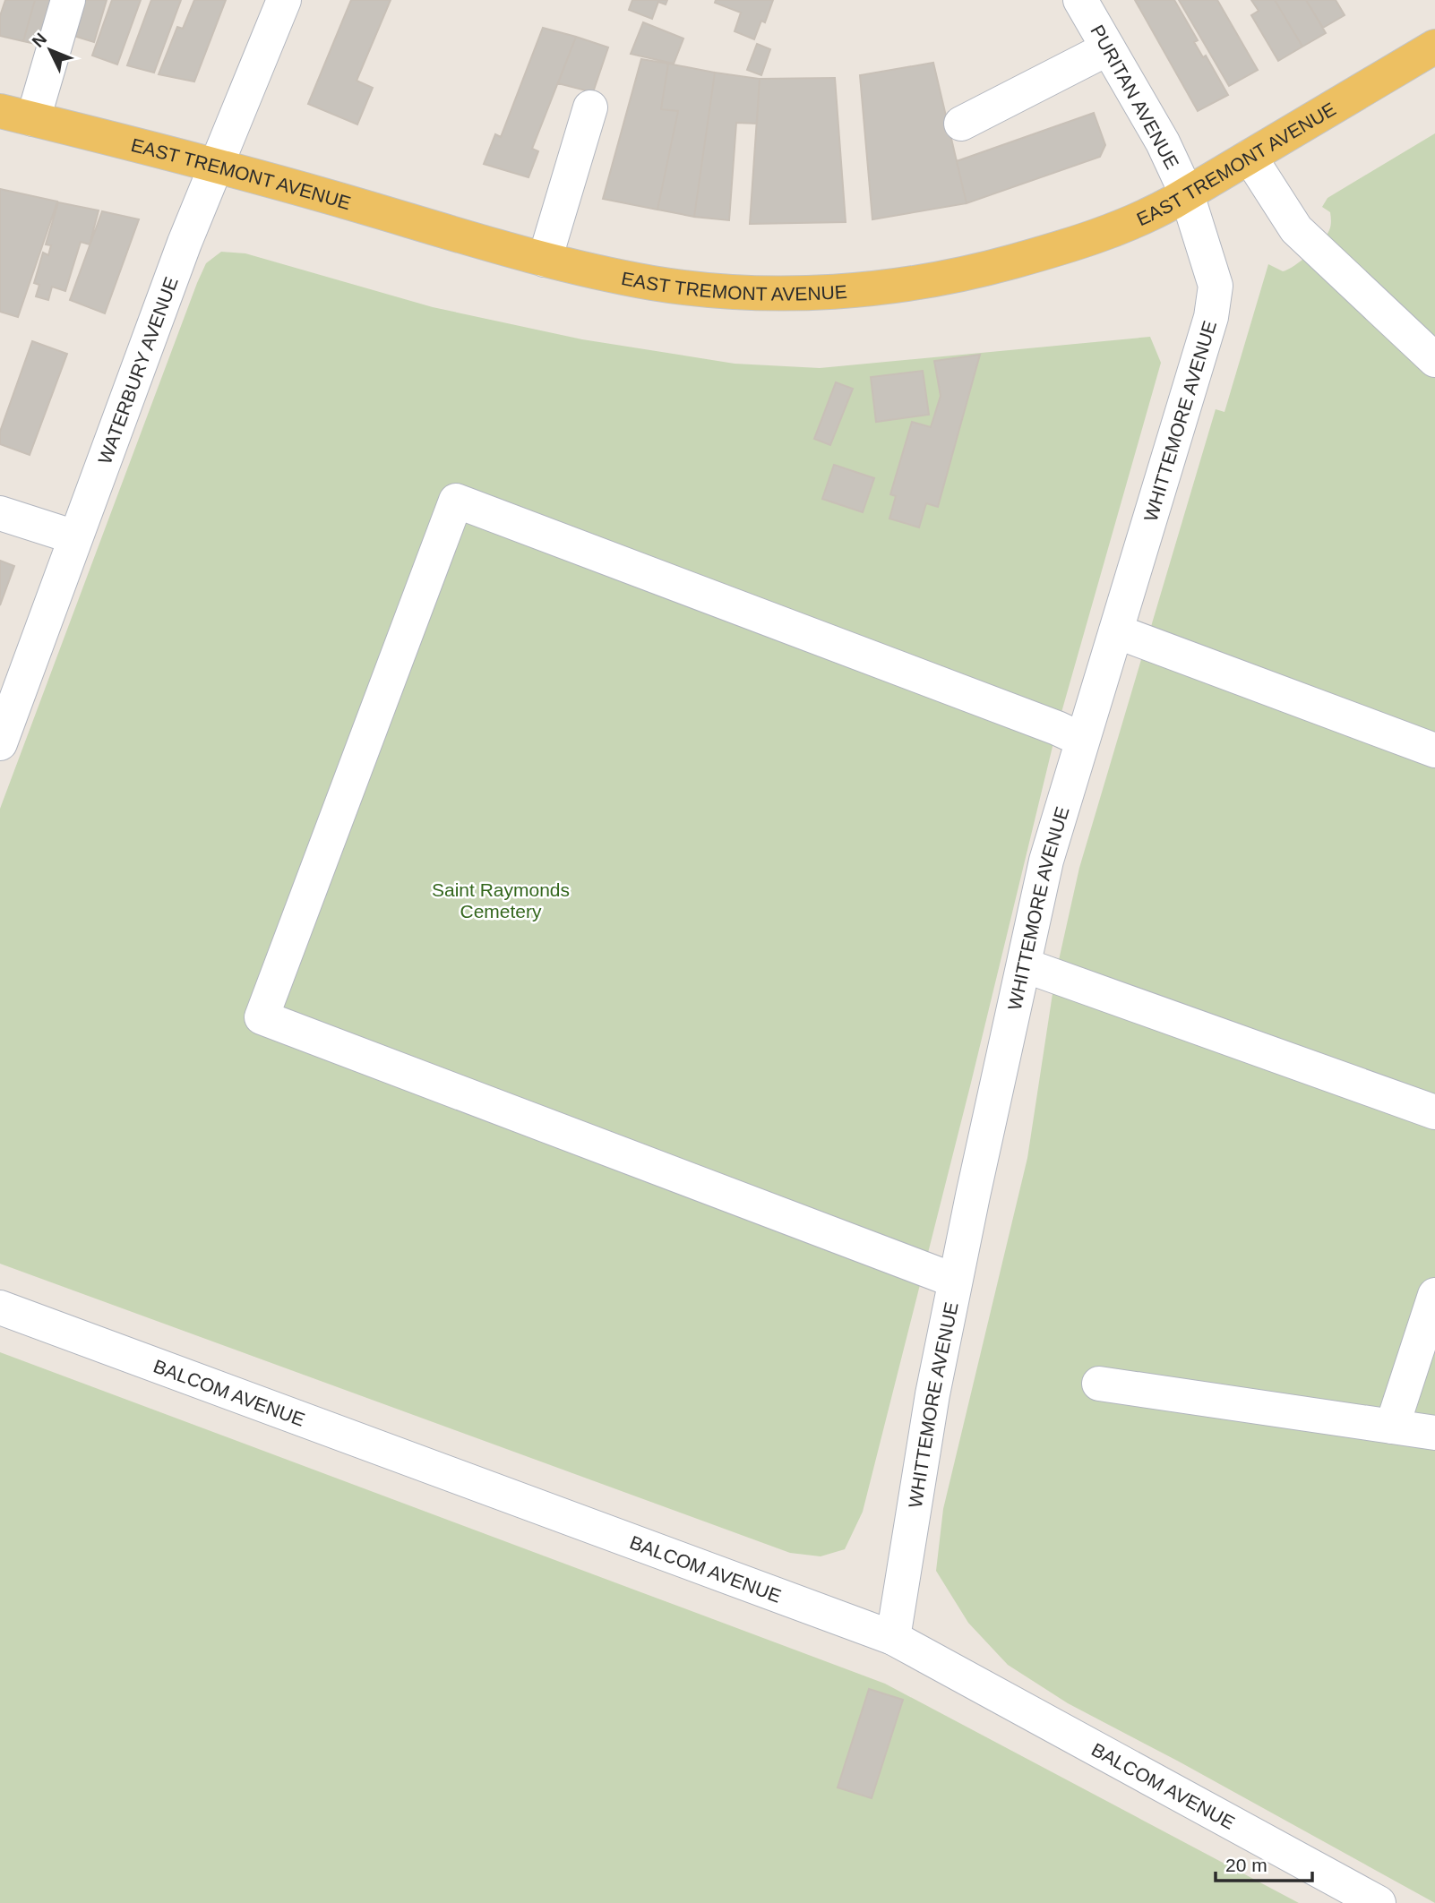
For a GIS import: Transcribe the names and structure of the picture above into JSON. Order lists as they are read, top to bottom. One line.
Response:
{"streets":{"main road":["EAST TREMONT AVENUE"],"street":["PURITAN AVENUE","WATERBURY AVENUE","WHITTEMORE AVENUE","BALCOM AVENUE"]},"crossings":[["PURITAN AVENUE","EAST TREMONT AVENUE"],["PURITAN AVENUE","WHITTEMORE AVENUE"],["EAST TREMONT AVENUE","WATERBURY AVENUE"],["EAST TREMONT AVENUE","WHITTEMORE AVENUE"],["WHITTEMORE AVENUE","BALCOM AVENUE"]],"parks":["Saint Raymonds Cemetery"],"scale_bar":"20 m","north":"top left"}
